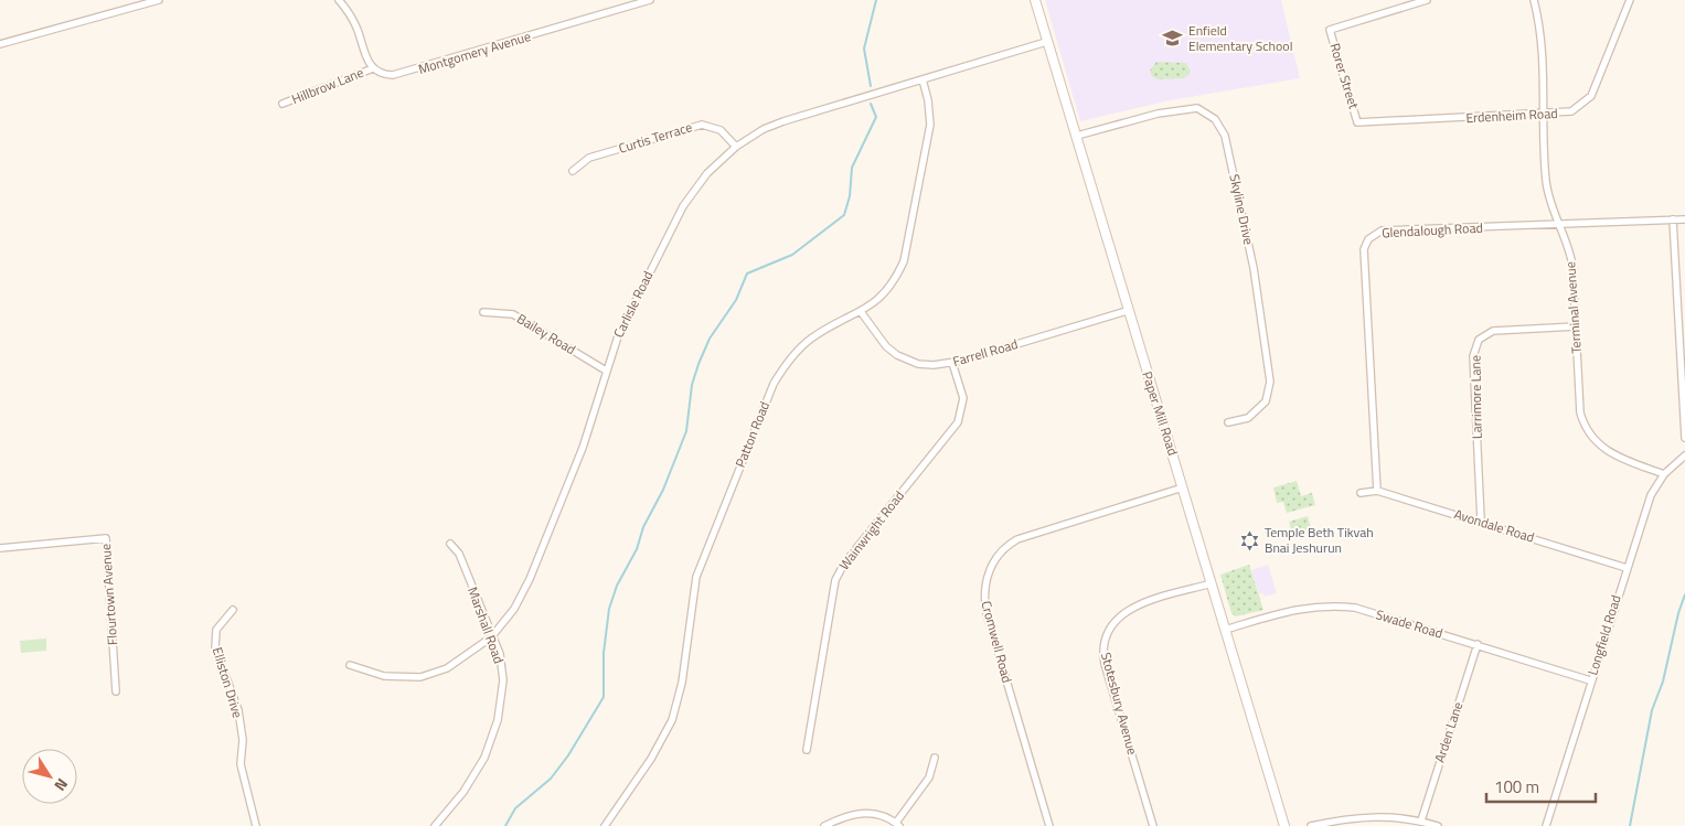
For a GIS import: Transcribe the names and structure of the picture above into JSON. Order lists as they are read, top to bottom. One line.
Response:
{"streets":{"main road":["Paper Mill Road"],"street":["Montgomery Avenue","Rorer Street","Hillbrow Lane","Erdenheim Road","Curtis Terrace","Skyline Drive","Glendalough Road","Carlisle Road","Terminal Avenue","Bailey Road","Farrell Road","Larrimore Lane","Patton Road","Avondale Road","Wainwright Road","Flourtown Avenue","Swade Road","Marshall Road","Longfield Road","Cromwell Road","Elliston Drive","Stotesbury Avenue","Arden Lane"]},"crossings":[["Montgomery Avenue","Hillbrow Lane"],["Rorer Street","Erdenheim Road"],["Erdenheim Road","Terminal Avenue"],["Curtis Terrace","Carlisle Road"],["Skyline Drive","Paper Mill Road"],["Glendalough Road","Terminal Avenue"],["Glendalough Road","Avondale Road"],["Carlisle Road","Bailey Road"],["Carlisle Road","Paper Mill Road"],["Carlisle Road","Patton Road"],["Carlisle Road","Marshall Road"],["Terminal Avenue","Larrimore Lane"],["Terminal Avenue","Longfield Road"],["Farrell Road","Paper Mill Road"],["Farrell Road","Patton Road"],["Farrell Road","Wainwright Road"],["Larrimore Lane","Avondale Road"],["Paper Mill Road","Swade Road"],["Paper Mill Road","Cromwell Road"],["Paper Mill Road","Stotesbury Avenue"],["Avondale Road","Longfield Road"],["Swade Road","Longfield Road"],["Swade Road","Arden Lane"]],"places":{"school or university":["Enfield Elementary School"],"synagogue":["Temple Beth Tikvah Bnai Jeshurun"]},"scale_bar":"100 m","north":"bottom right"}
